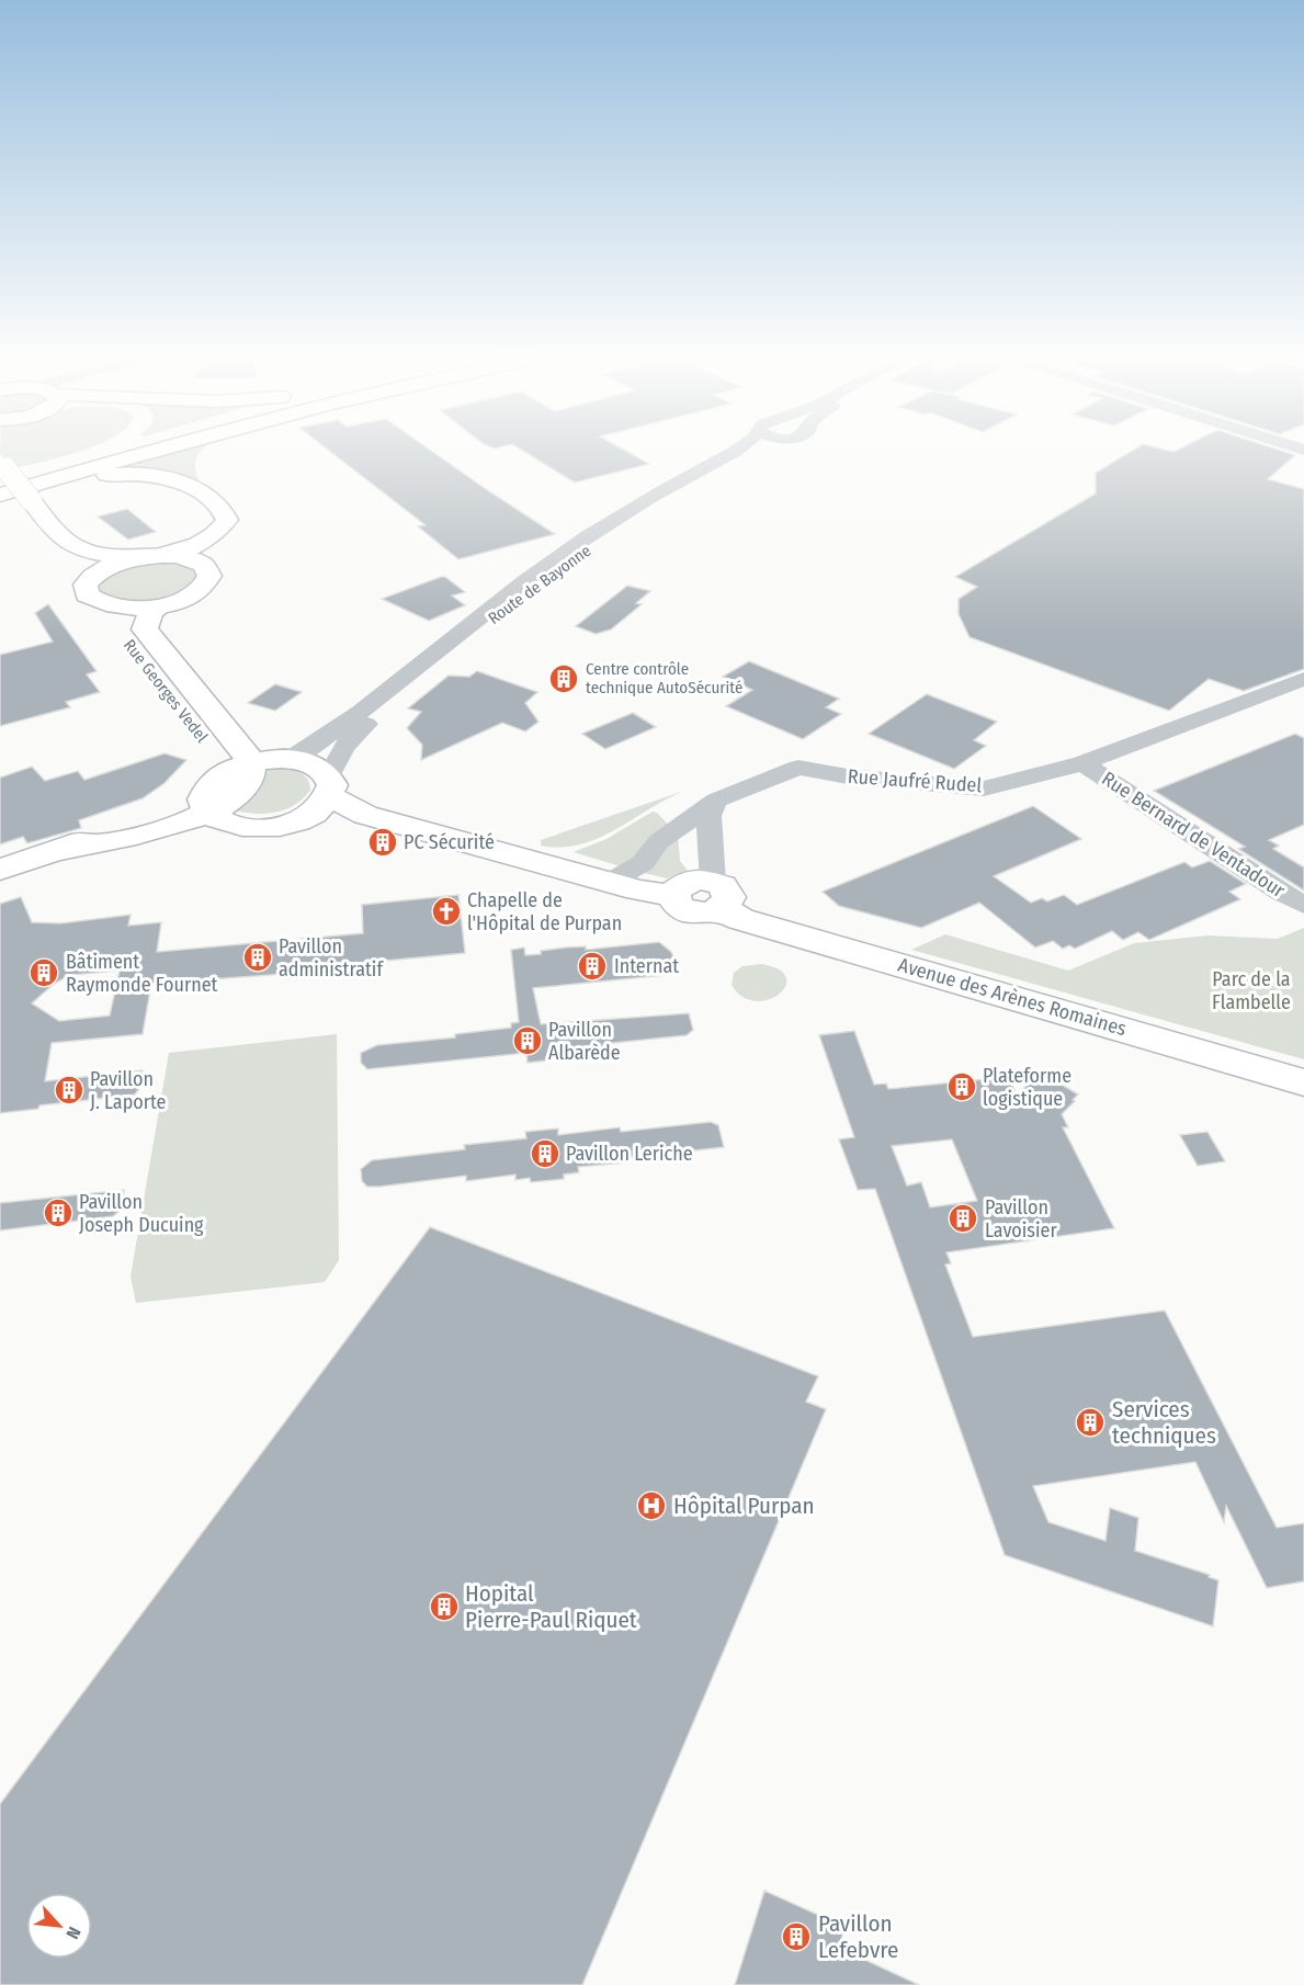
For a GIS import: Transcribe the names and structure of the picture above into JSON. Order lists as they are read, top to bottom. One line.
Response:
{"streets":{"main road":["Rue Georges Vedel","Avenue des Arènes Romaines"],"street":["Route de Bayonne","Rue Jaufré Rudel","Rue Bernard de Ventadour"]},"crossings":[["Rue Jaufré Rudel","Rue Bernard de Ventadour"]],"parks":["Parc de la Flambelle"],"places":{"building":["Centre contrôle technique AutoSécurité","PC Sécurité","Pavillon administratif","Internat","Bâtiment Raymonde Fournet","Pavillon Albarède","Plateforme logistique","Pavillon J. Laporte","Pavillon Leriche","Pavillon Joseph Ducuing","Pavillon Lavoisier","Services techniques","Hopital Pierre-Paul Riquet","Pavillon Lefebvre"],"church":["Chapelle de l'Hôpital de Purpan"],"hospital":["Hôpital Purpan"]},"north":"bottom right"}
